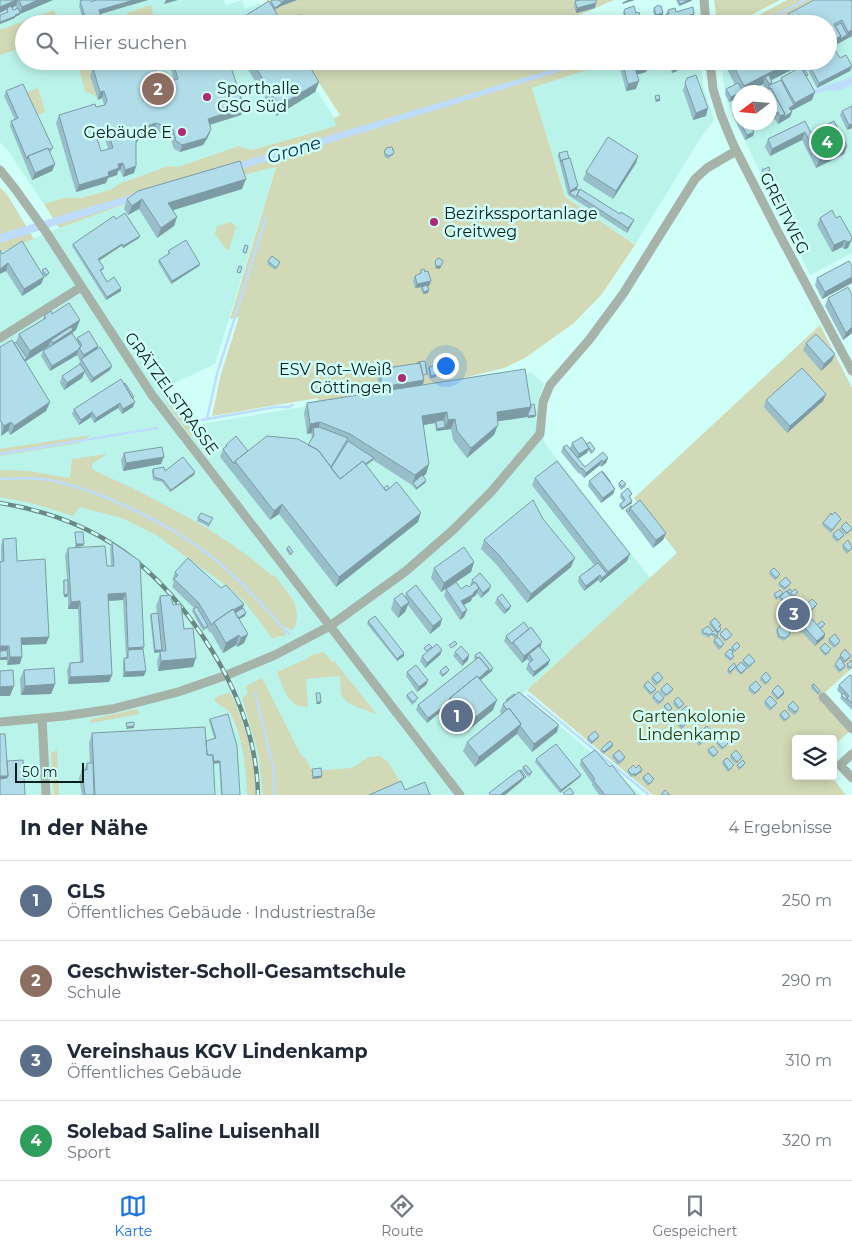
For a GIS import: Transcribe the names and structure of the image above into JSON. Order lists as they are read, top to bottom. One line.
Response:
{"streets":{"street":["GREITWEG","GRÄTZELSTRASSE"]},"water":["Grone"],"parks":["Gartenkolonie Lindenkamp"],"places":["Sporthalle GSG Süd","Gebäude E","Bezirkssportanlage Greitweg","ESV Rot–Weìß Göttingen"],"scale_bar":"50 m","north":"left","page":{"search":"Hier suchen","pins":["2","4","3","1"],"scale":"50 m","heading":["In der Nähe","4 Ergebnisse"],"list":[{"mark":"1","name":"GLS","note":"Öffentliches Gebäude · Industriestraße","value":"250 m"},{"mark":"2","name":"Geschwister-Scholl-Gesamtschule","note":"Schule","value":"290 m"},{"mark":"3","name":"Vereinshaus KGV Lindenkamp","note":"Öffentliches Gebäude","value":"310 m"},{"mark":"4","name":"Solebad Saline Luisenhall","note":"Sport","value":"320 m"}],"nav":["Karte","Route","Gespeichert"]}}
